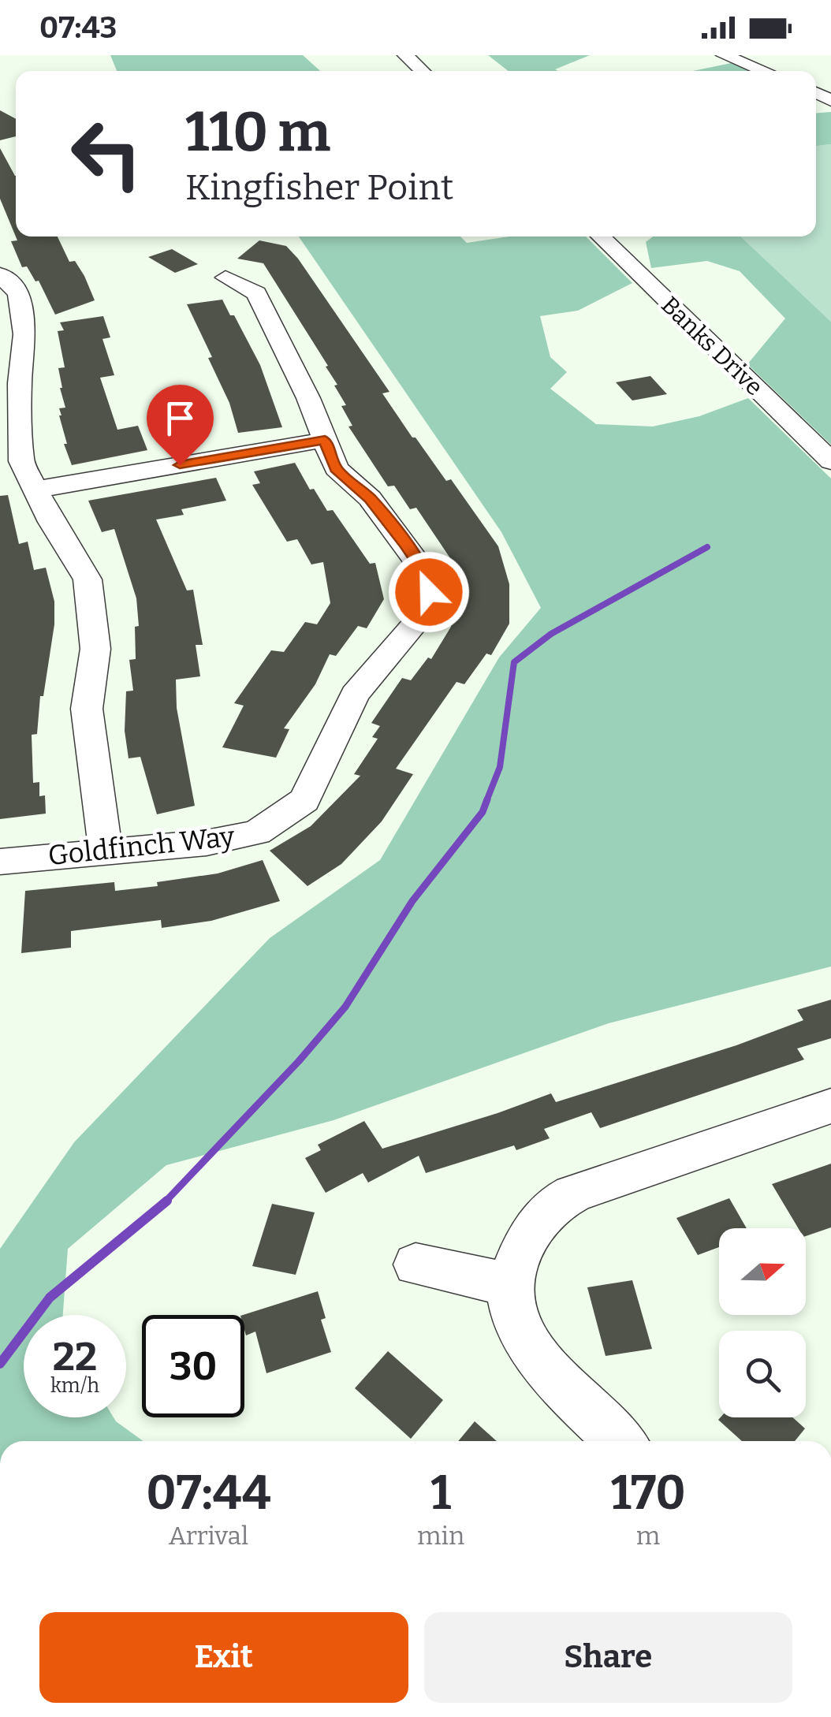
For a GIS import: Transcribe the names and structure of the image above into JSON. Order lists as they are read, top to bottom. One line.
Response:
{"streets":{"street":["Banks Drive","Goldfinch Way"]},"north":"right","page":{"status":"07:43","turn":["110 m","Kingfisher Point"],"speed":"22 km/h","limit":"30","eta":["07:44","Arrival","1","min","170","m"],"buttons":["Exit","Share"]}}
